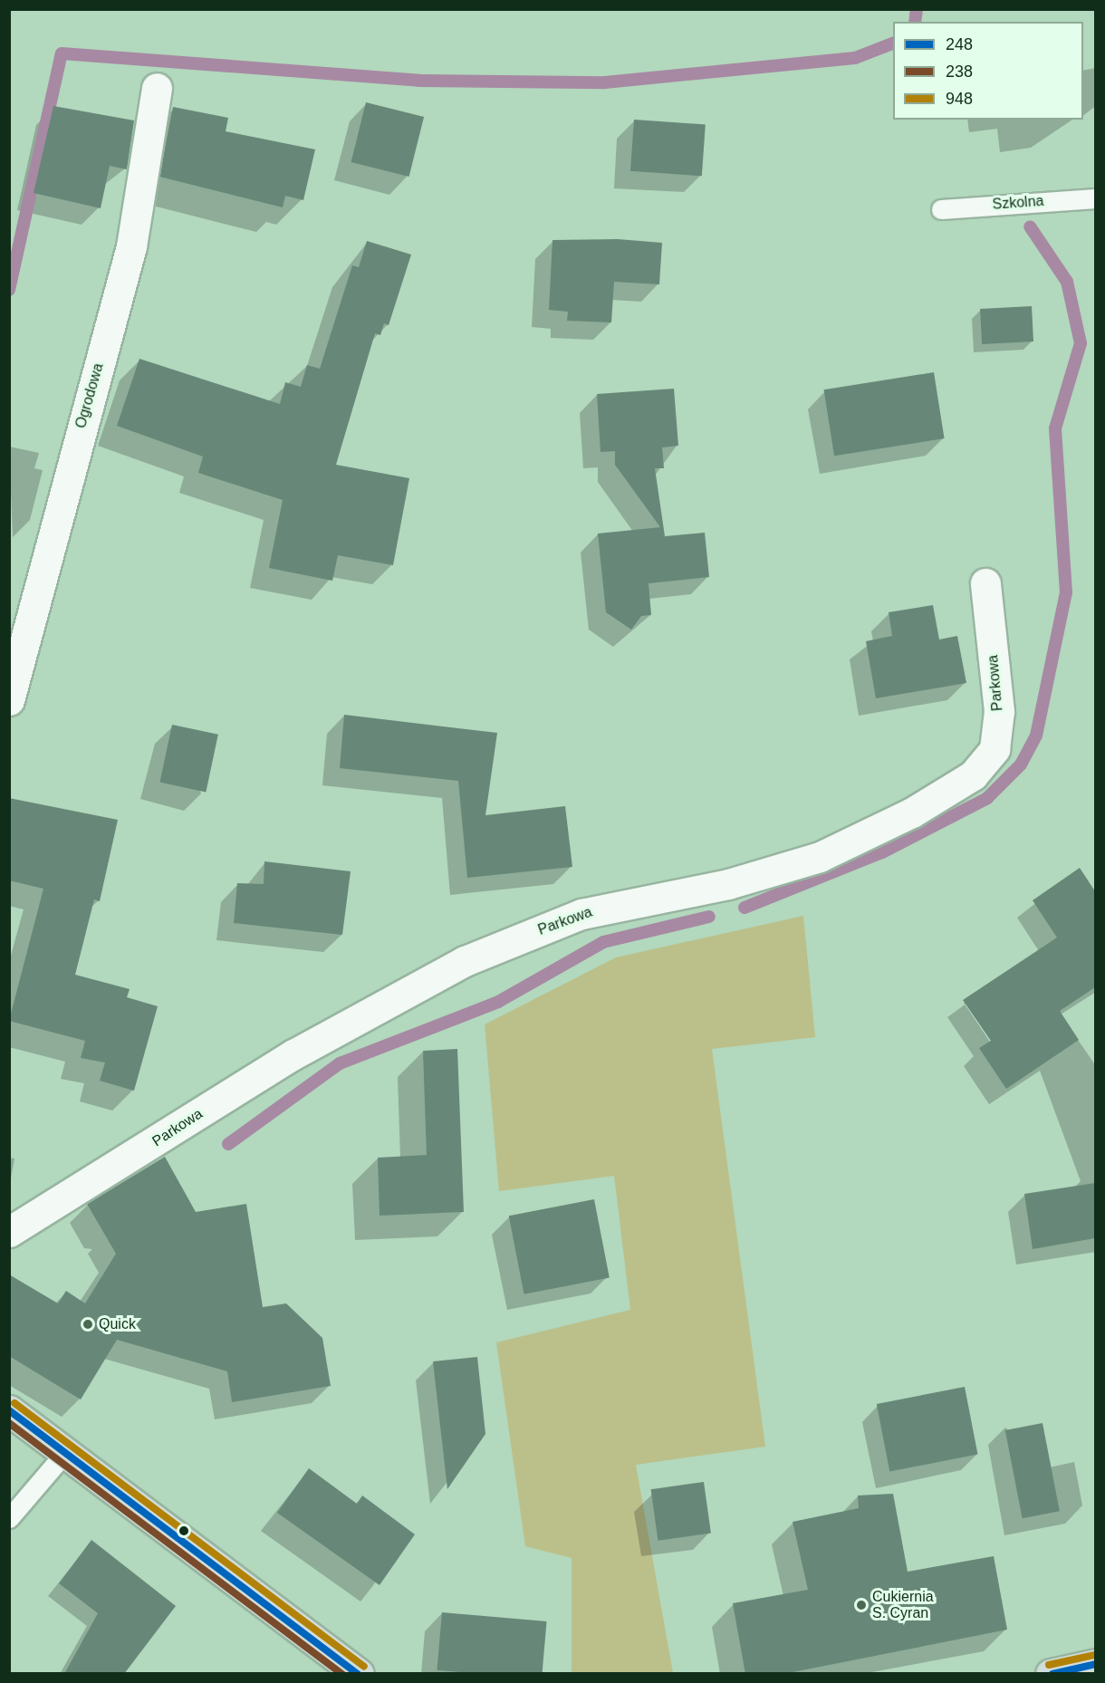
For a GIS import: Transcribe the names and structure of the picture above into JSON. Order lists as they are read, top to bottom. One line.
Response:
{"streets":{"street":["Ogrodowa","Parkowa"],"lane":["Szkolna"]},"places":["Quick","Cukiernia S. Cyran"],"lines":["transit line 948","transit line 248","transit line 238"],"legend":["248","238","948"]}
